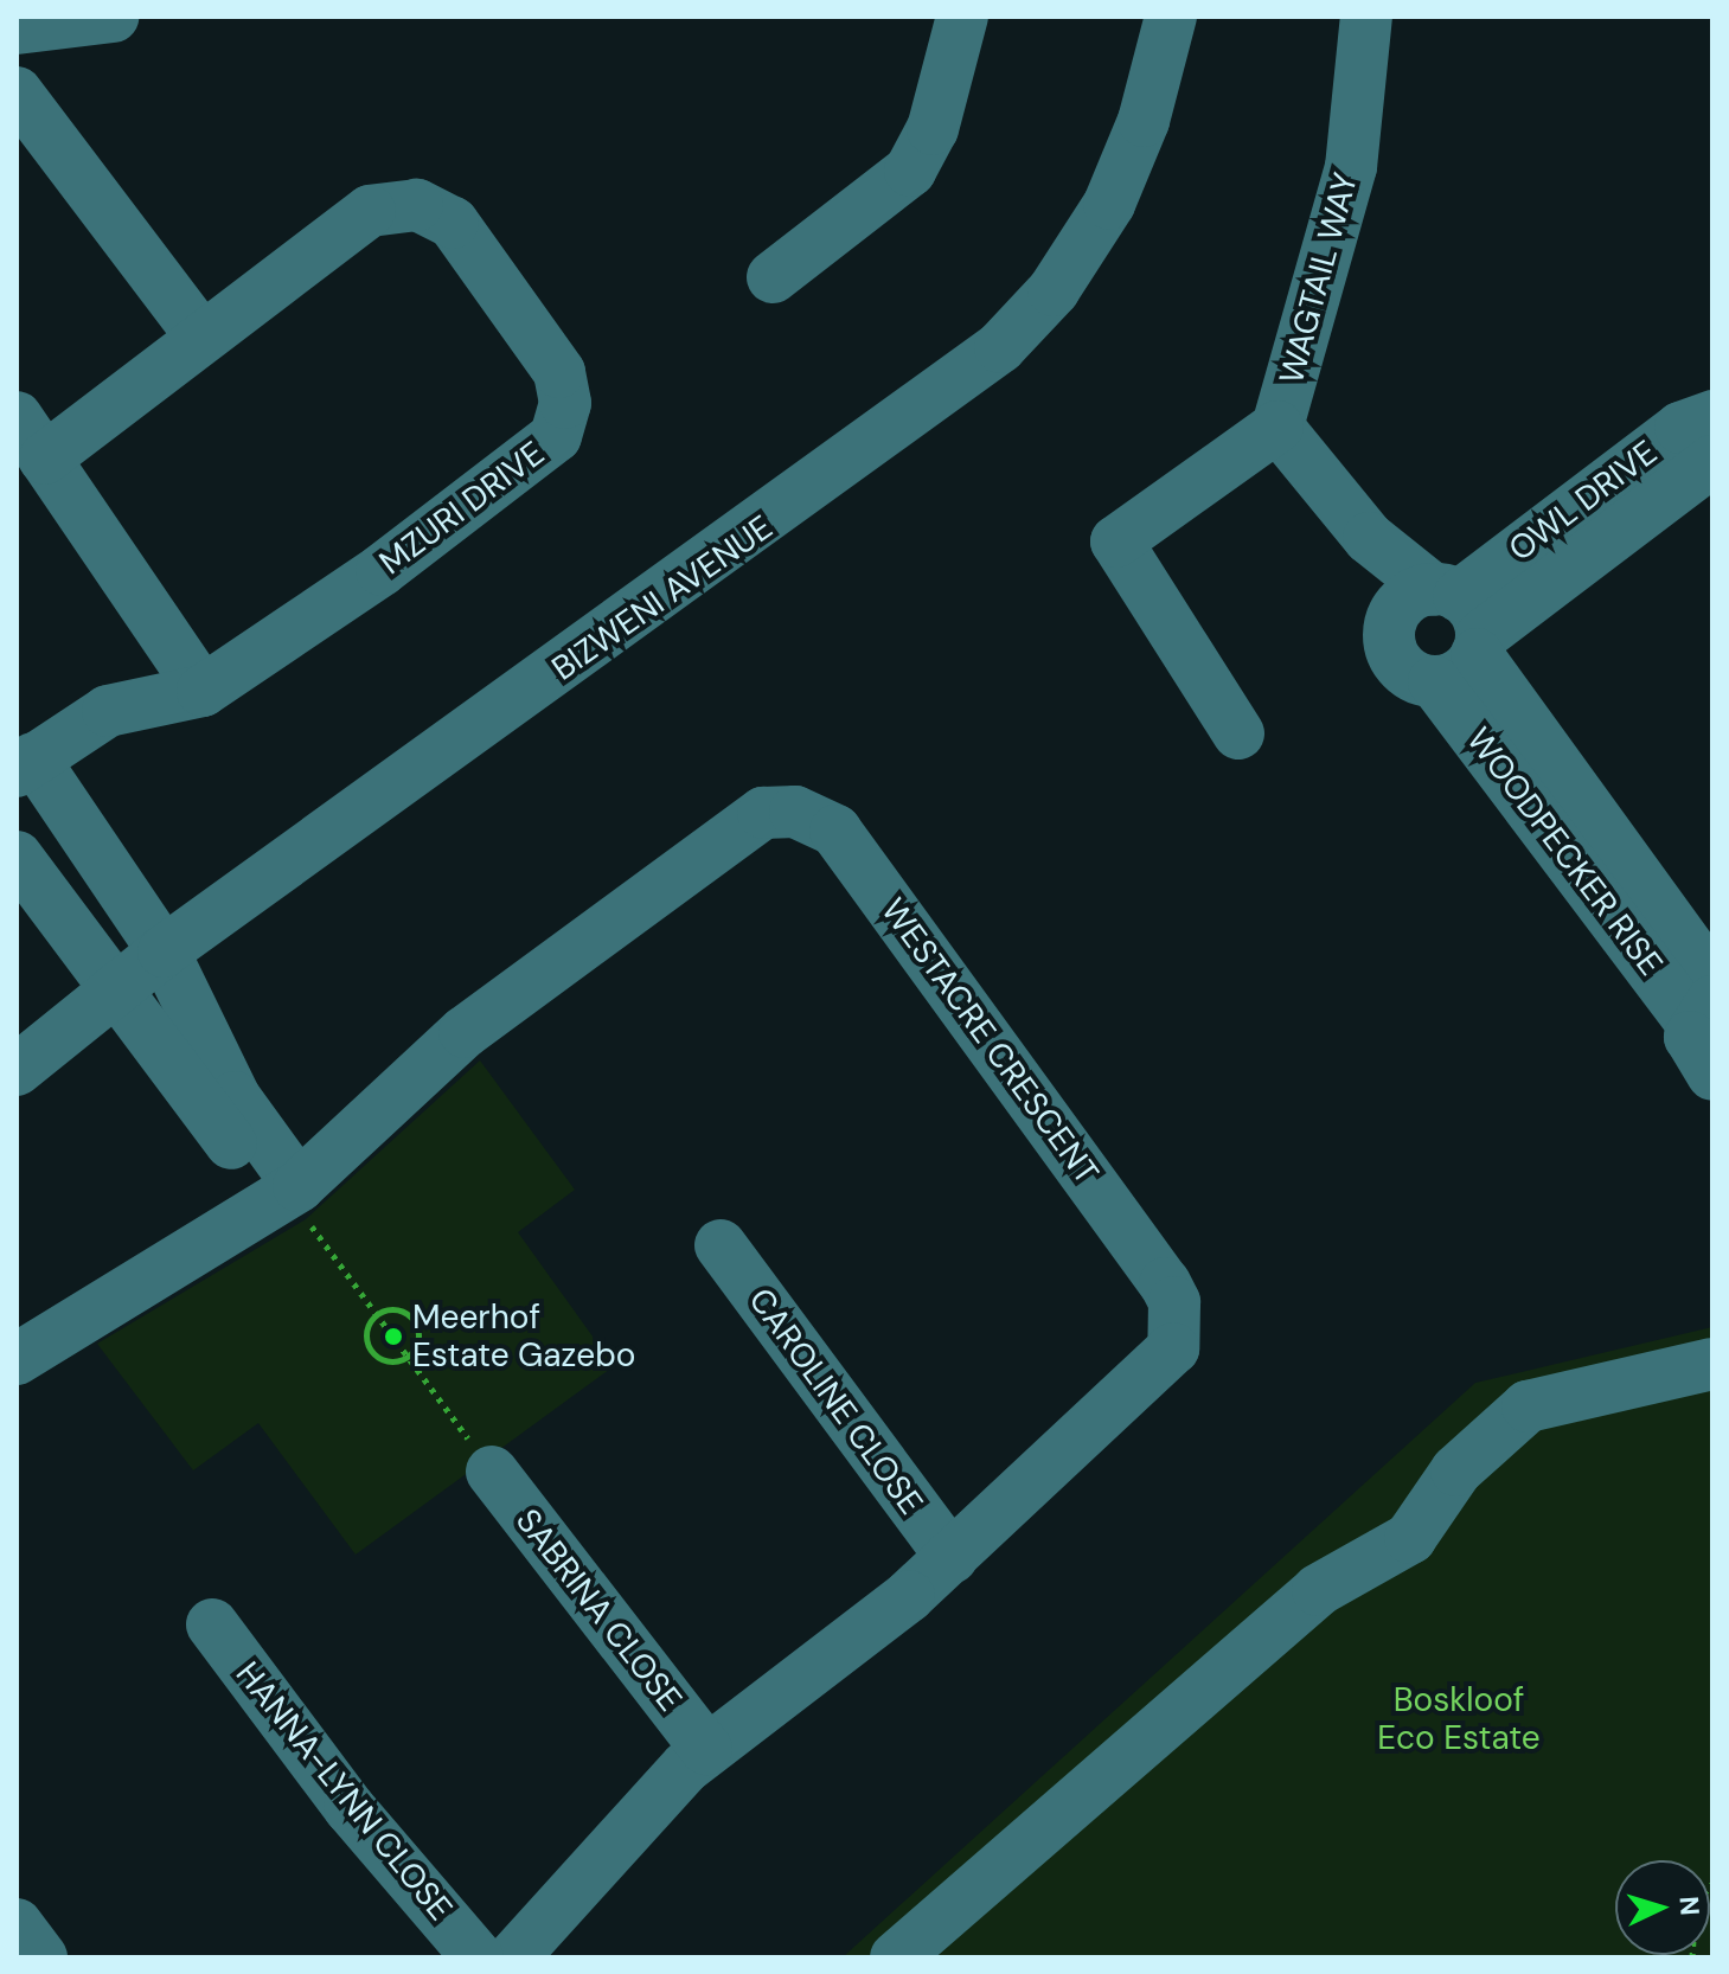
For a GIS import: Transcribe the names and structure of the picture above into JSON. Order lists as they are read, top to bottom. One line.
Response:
{"streets":{"street":["WAGTAIL WAY","OWL DRIVE","MZURI DRIVE","BIZWENI AVENUE","WOODPECKER RISE","WESTACRE CRESCENT","CAROLINE CLOSE","SABRINA CLOSE","HANNA-LYNN CLOSE"]},"crossings":[["WAGTAIL WAY","WOODPECKER RISE"],["OWL DRIVE","WOODPECKER RISE"],["WESTACRE CRESCENT","CAROLINE CLOSE"],["WESTACRE CRESCENT","SABRINA CLOSE"]],"parks":["Boskloof Eco Estate"],"places":["Meerhof Estate Gazebo"],"north":"right"}
